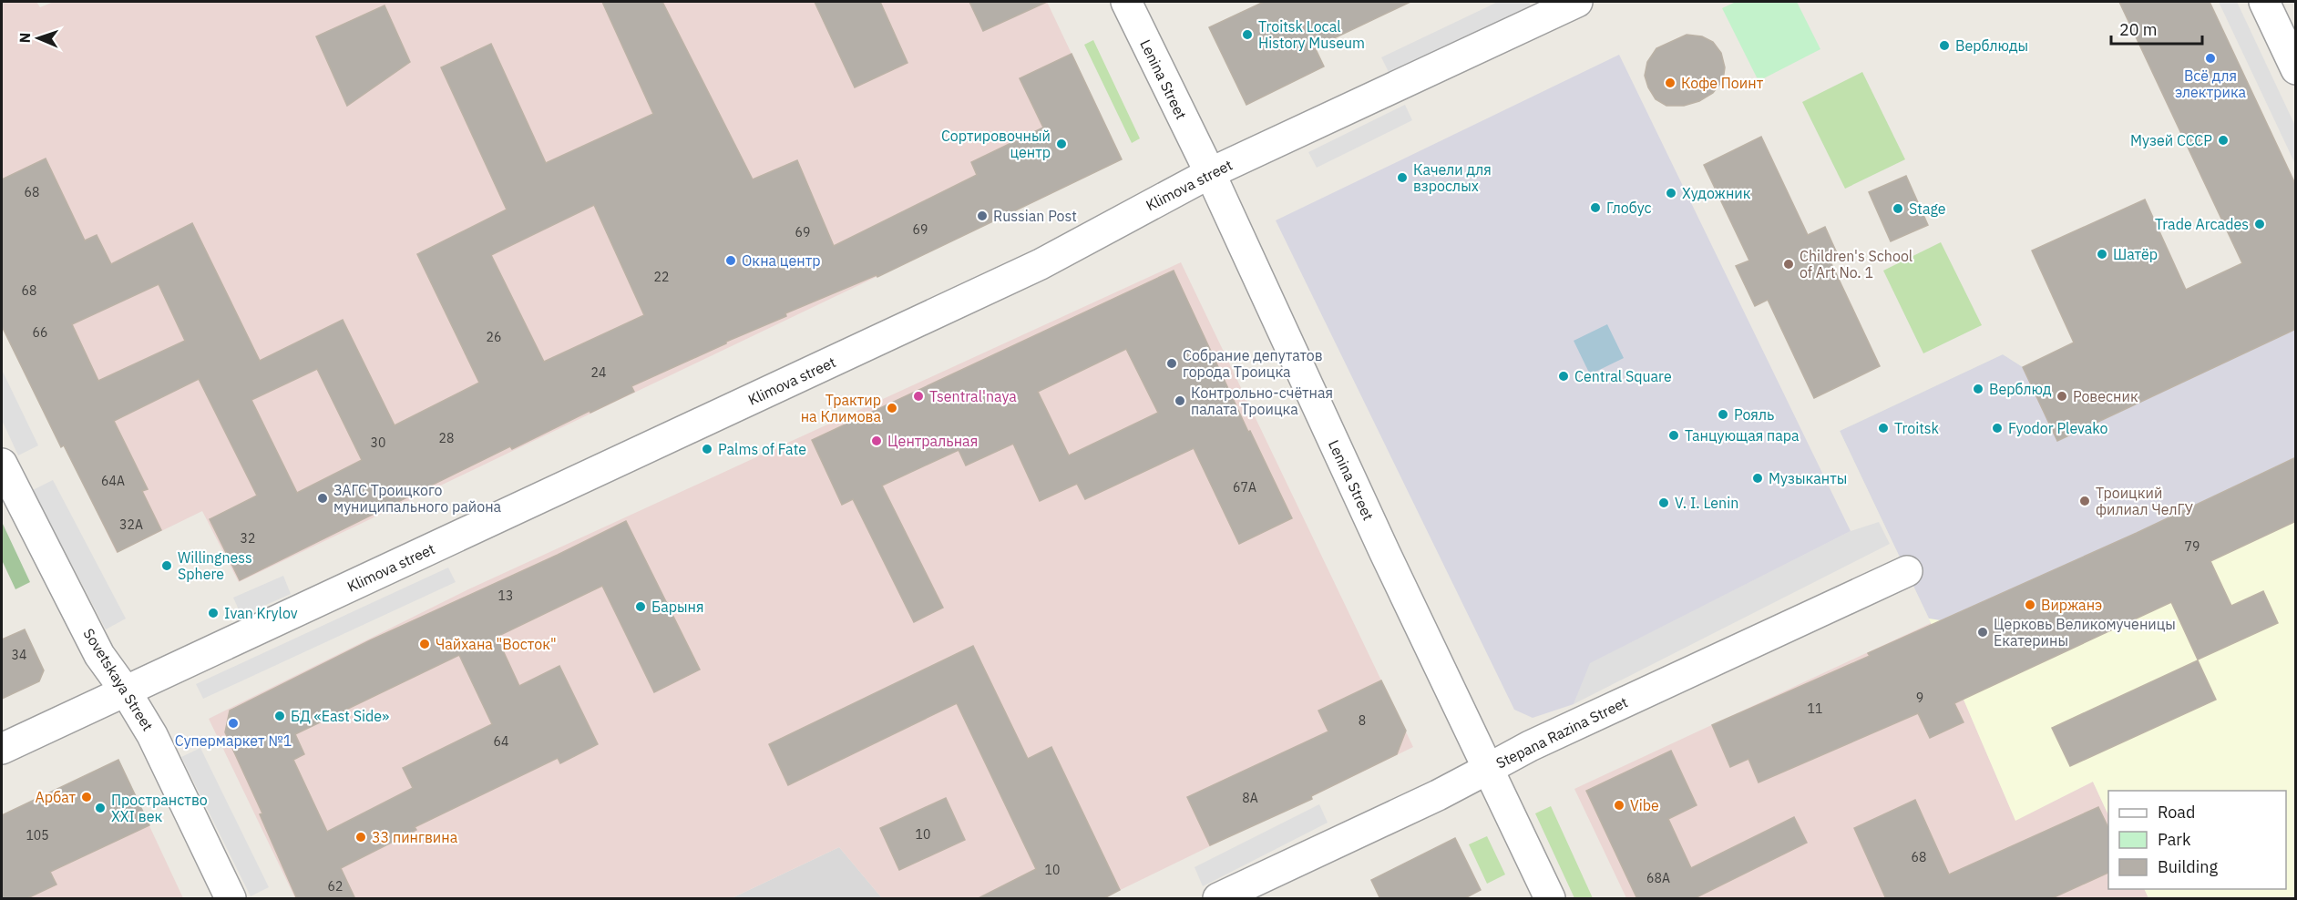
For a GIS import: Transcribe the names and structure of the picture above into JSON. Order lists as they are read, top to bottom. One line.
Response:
{"streets":{"street":["Lenina Street","Klimova street","Sovetskaya Street","Stepana Razina Street"]},"crossings":[["Lenina Street","Klimova street"],["Lenina Street","Stepana Razina Street"],["Klimova street","Sovetskaya Street"]],"places":["Troitsk Local History Museum","Верблюды","Всё для электрика","Кофе Поинт","Музей СССР","Сортировочный центр","Качели для взрослых","Художник","Глобус","Stage","Russian Post","Trade Arcades","Шатёр","Окна центр","Children's School of Art No. 1","Собрание депутатов города Троицка","Central Square","Верблюд","Tsentral'naya","Ровесник","Контрольно-счётная палата Троицка","Трактир на Климова","Рояль","Troitsk","Fyodor Plevako","Танцующая пара","Центральная","Palms of Fate","Музыканты","ЗАГС Троицкого муниципального района","Троицкий филиал ЧелГУ","V. I. Lenin","Willingness Sphere","Виржанэ","Барыня","Ivan Krylov","Церковь Великомученицы Екатерины","Чайхана \"Восток\"","БД «East Side»","Супермаркет №1","Арбат","Vibe","Пространство XXI век","33 пингвина"],"house_numbers":["68","69","69","22","68","66","26","24","28","30","64А","67А","32А","32","79","13","34","9","11","8","64","8А","10","105","68","10","68А","62"],"legend":["Road","Park","Building"],"scale_bar":"20 m","north":"left"}
